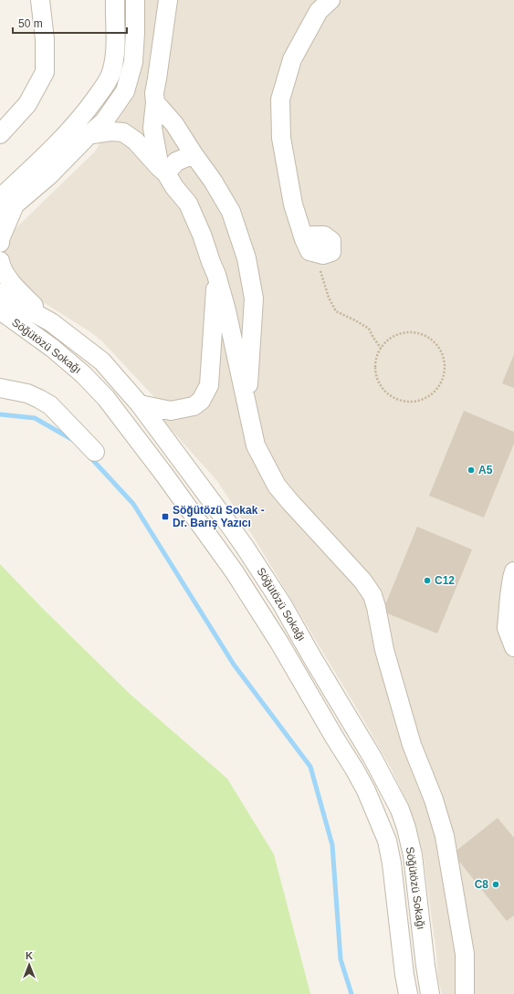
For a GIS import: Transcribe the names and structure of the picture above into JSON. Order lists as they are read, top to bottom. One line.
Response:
{"streets":{"street":["Söğütözü Sokağı"]},"places":{"other":["A5","C12","C8"],"transit":["Söğütözü Sokak - Dr. Barış Yazıcı"]},"scale_bar":"50 m","north":"top"}
